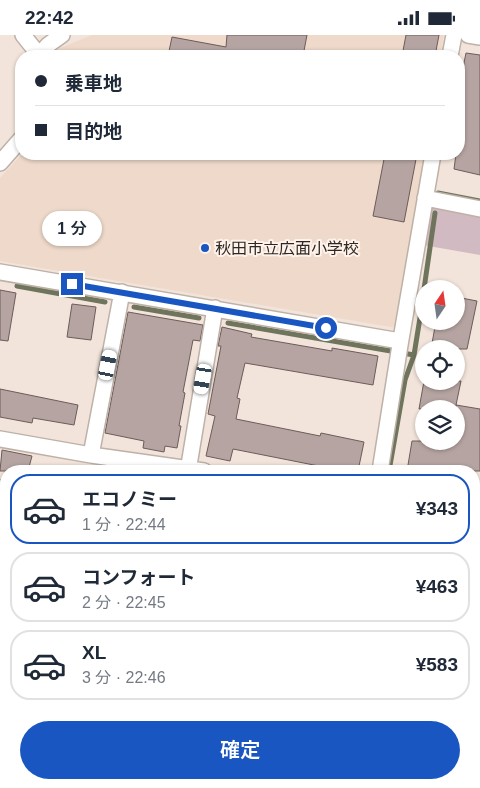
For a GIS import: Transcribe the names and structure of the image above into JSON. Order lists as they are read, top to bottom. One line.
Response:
{"places":["秋田市立広面小学校"],"north":"top","page":{"status":"22:42","banner":["乗車地","目的地"],"bubble":"1 分","list":[{"name":"エコノミー","note":"1 分 · 22:44","value":"¥343"},{"name":"コンフォート","note":"2 分 · 22:45","value":"¥463"},{"name":"XL","note":"3 分 · 22:46","value":"¥583"}],"buttons":"確定"}}
